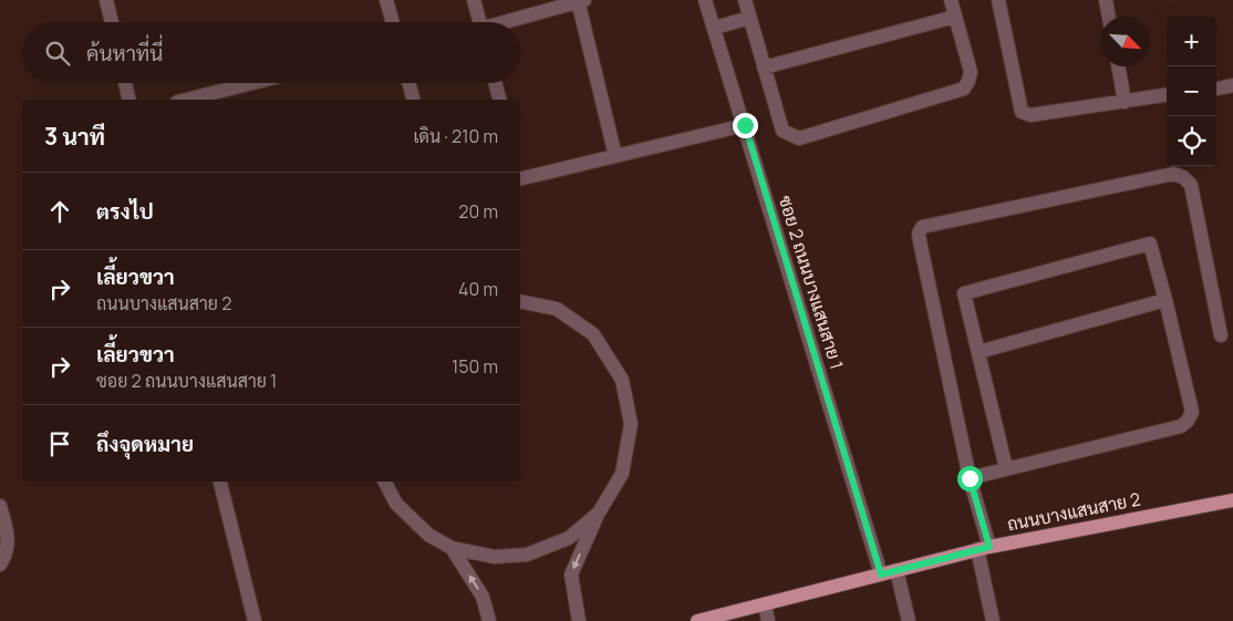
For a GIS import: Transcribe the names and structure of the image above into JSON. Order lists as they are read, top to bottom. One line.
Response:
{"streets":{"main road":["ถนนบางแสนสาย 2"],"street":["ซอย 2 ถนนบางแสนสาย 1"]},"crossings":[["ซอย 2 ถนนบางแสนสาย 1","ถนนบางแสนสาย 2"]],"north":"bottom right","page":{"map_buttons":["+","−"],"search":"ค้นหาที่นี่","heading":["3 นาที","เดิน · 210 m"],"list":[["ตรงไป","20 m"],["เลี้ยวขวา","ถนนบางแสนสาย 2","40 m"],["เลี้ยวขวา","ซอย 2 ถนนบางแสนสาย 1","150 m"],"ถึงจุดหมาย"]}}
